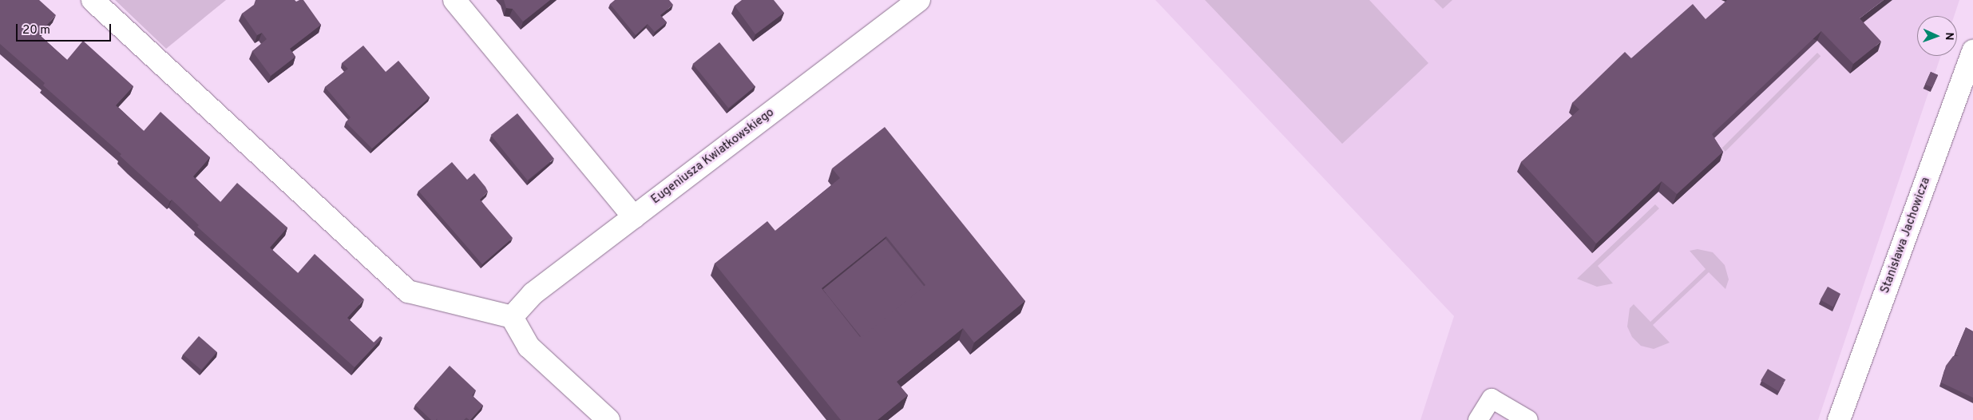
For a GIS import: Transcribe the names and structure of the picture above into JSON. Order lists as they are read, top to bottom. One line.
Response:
{"streets":{"street":["Eugeniusza Kwiatkowskiego","Stanisława Jachowicza"]},"scale_bar":"20 m","north":"right"}
